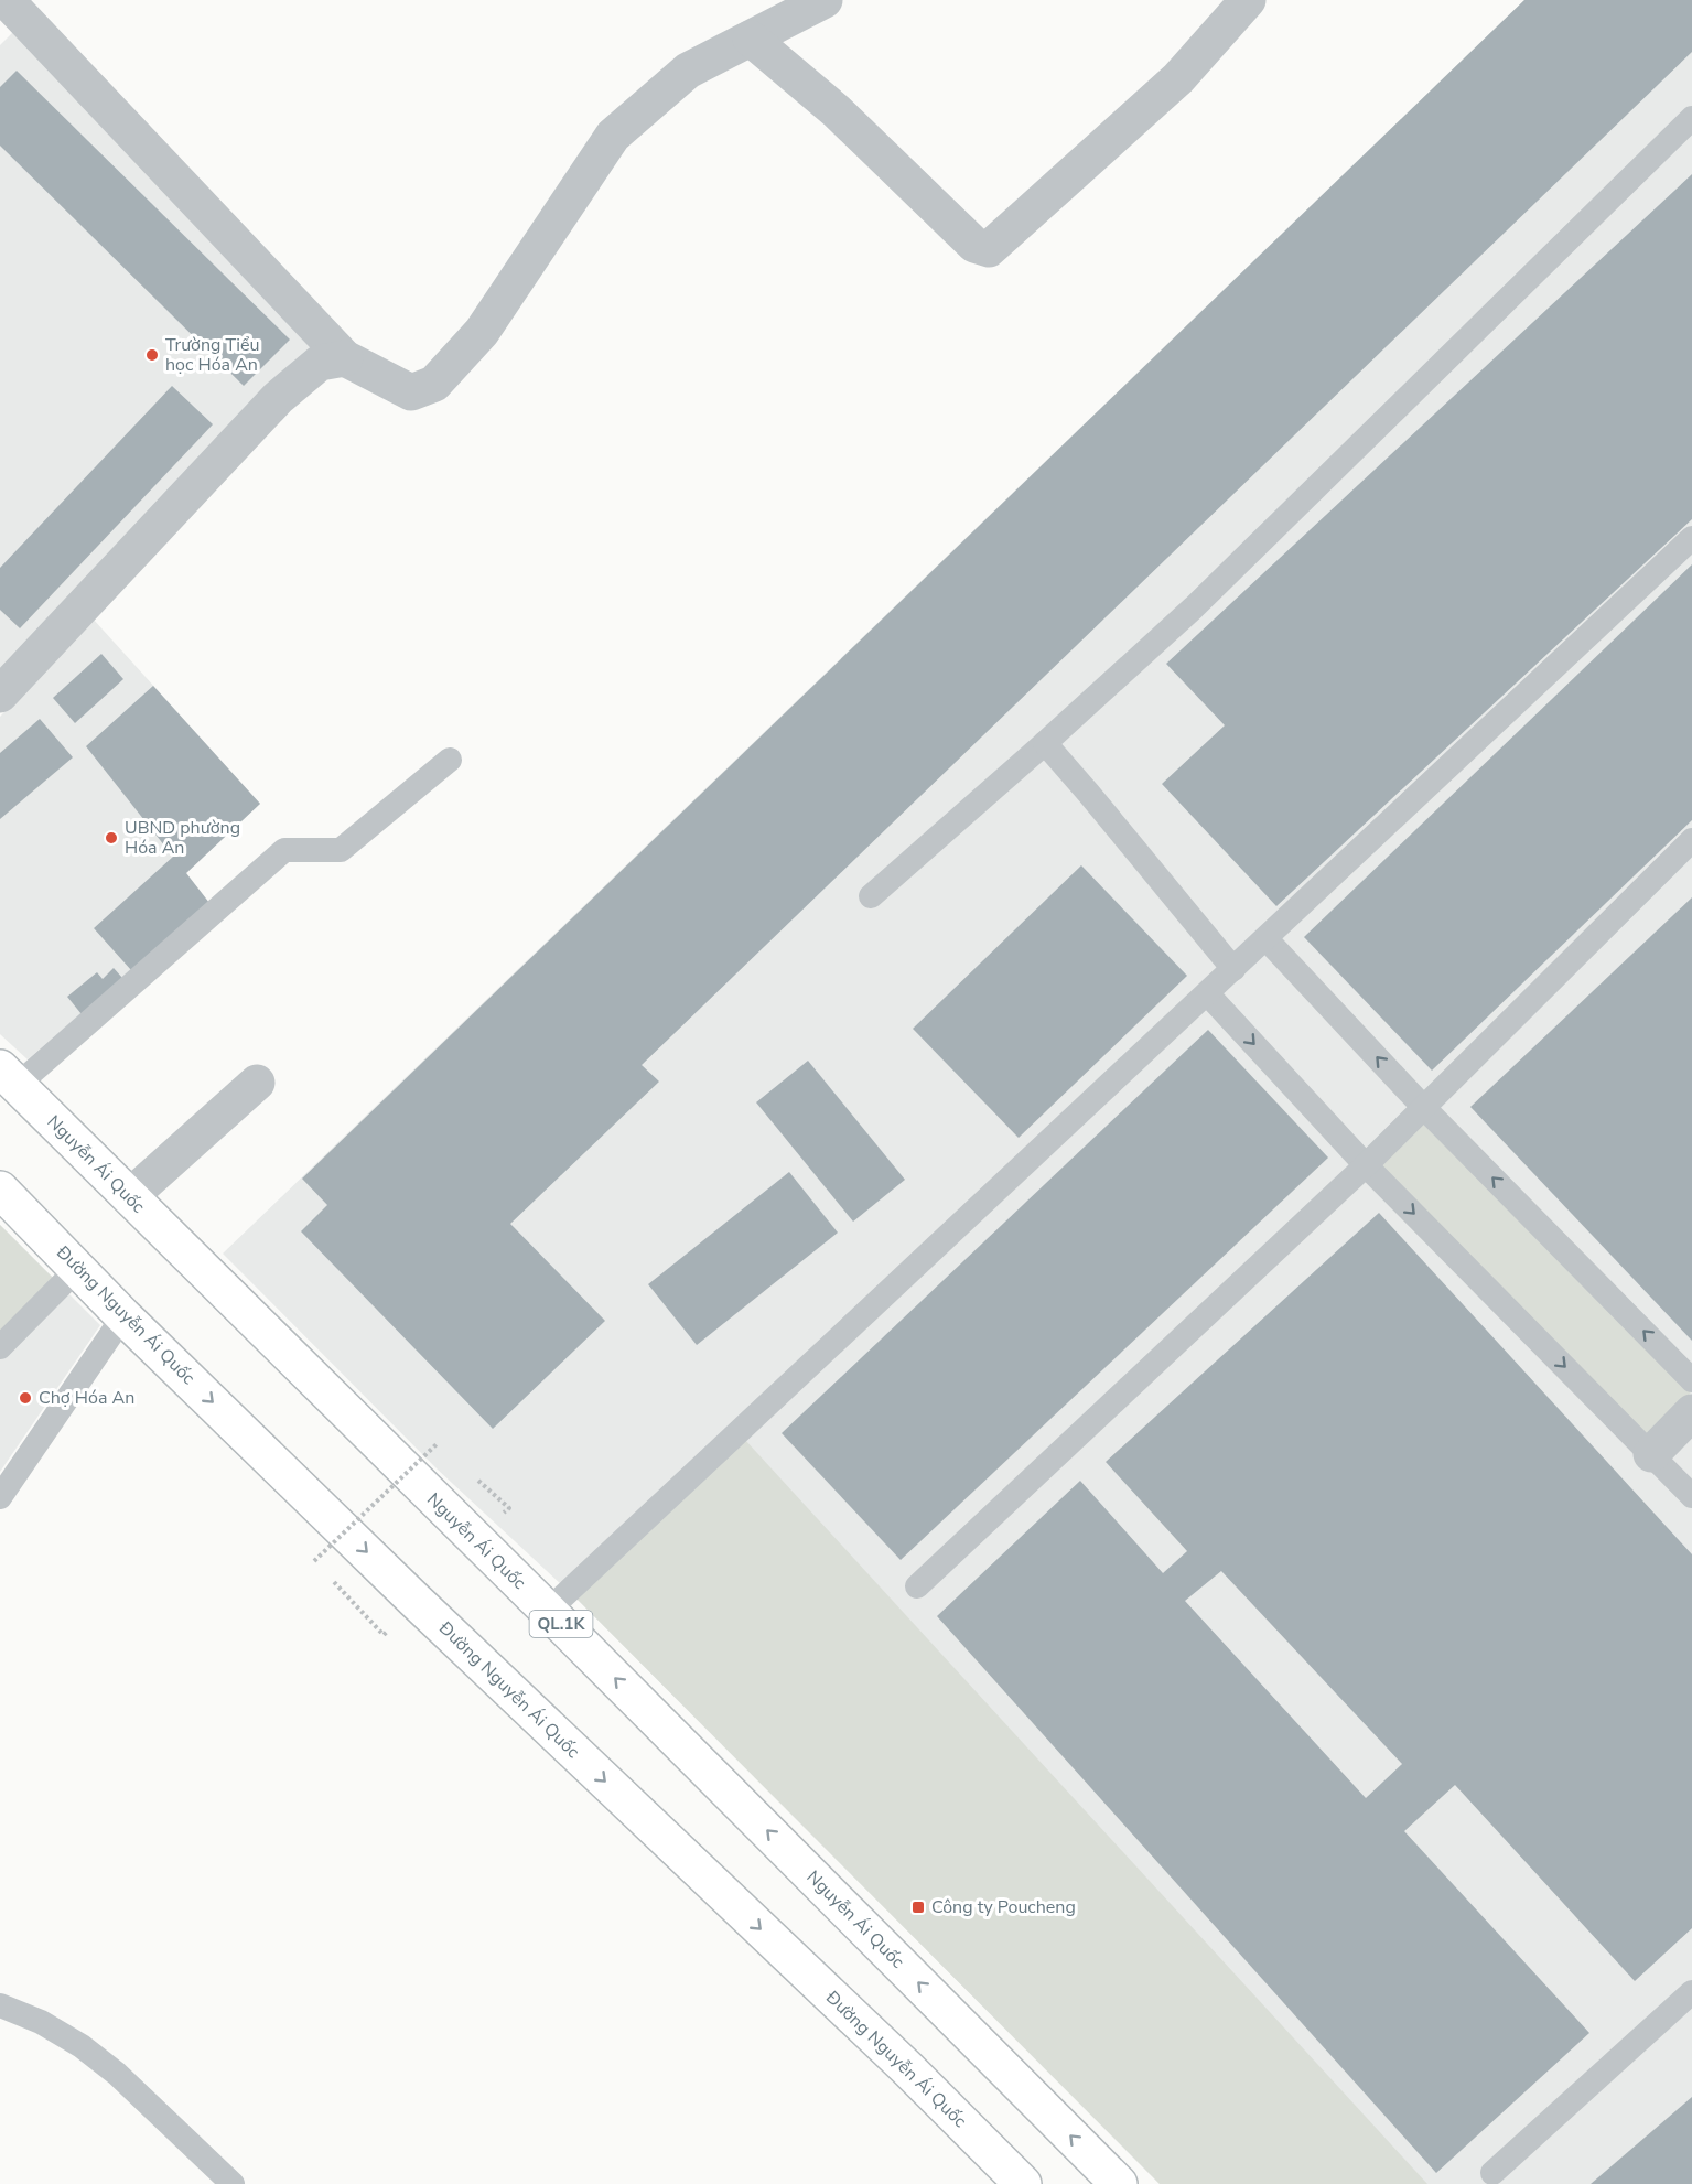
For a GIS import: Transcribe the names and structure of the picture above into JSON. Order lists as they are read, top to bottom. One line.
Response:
{"streets":{"main road":["Nguyễn Ái Quốc","Đường Nguyễn Ái Quốc","QL.1K"]},"one_way":["Nguyễn Ái Quốc","Đường Nguyễn Ái Quốc"],"places":{"other":["Trường Tiểu học Hóa An","UBND phường Hóa An","Chợ Hóa An"],"transit":["Công ty Poucheng"]}}
